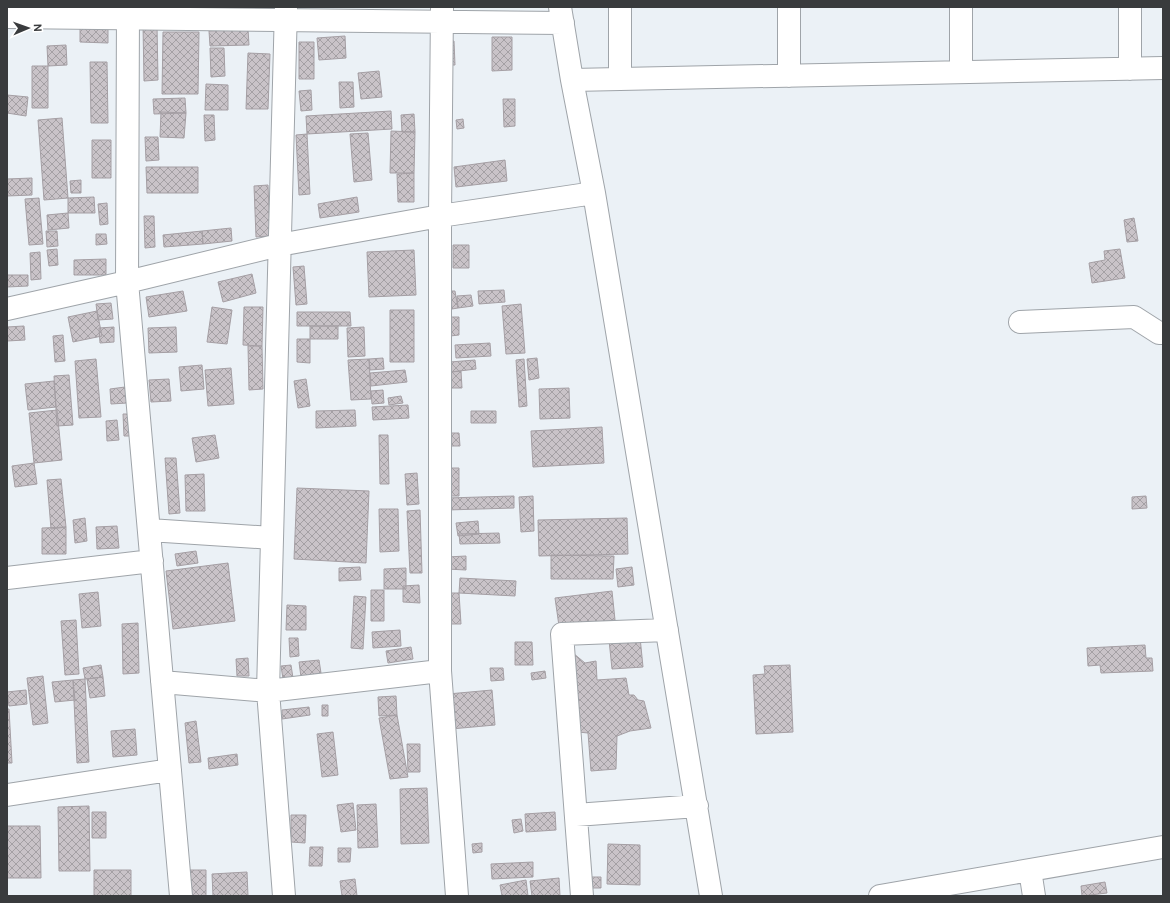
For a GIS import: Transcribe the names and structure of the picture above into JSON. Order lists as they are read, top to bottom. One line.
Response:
{"north":"right"}
